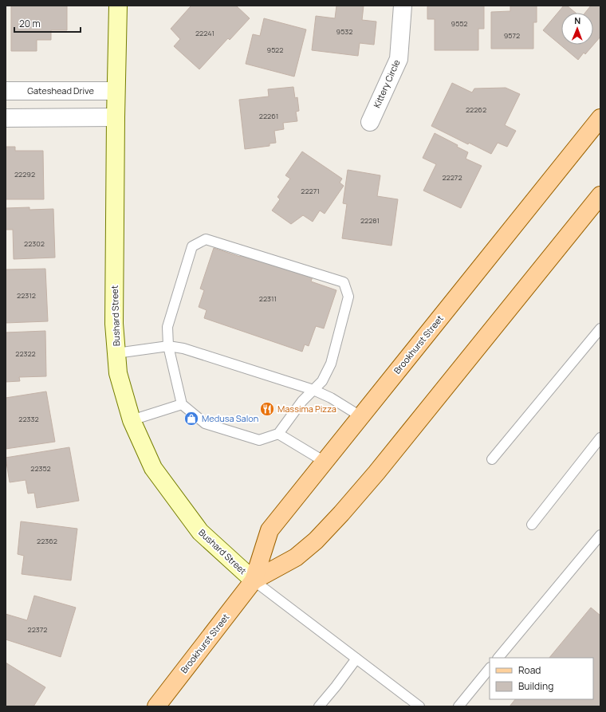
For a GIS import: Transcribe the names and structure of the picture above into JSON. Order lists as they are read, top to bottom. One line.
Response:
{"streets":{"main road":["Brookhurst Street"],"street":["Kittery Circle","Gateshead Drive","Bushard Street"]},"crossings":[["Gateshead Drive","Bushard Street"],["Bushard Street","Brookhurst Street"]],"places":{"restaurant":["Massima Pizza"],"shop":["Medusa Salon"]},"house_numbers":["9552","9532","22241","9572","9522","22262","22261","22292","22272","22271","22281","22302","22312","22311","22322","22332","22352","22362","22372"],"legend":["Road","Building"],"scale_bar":"20 m","north":"top"}
